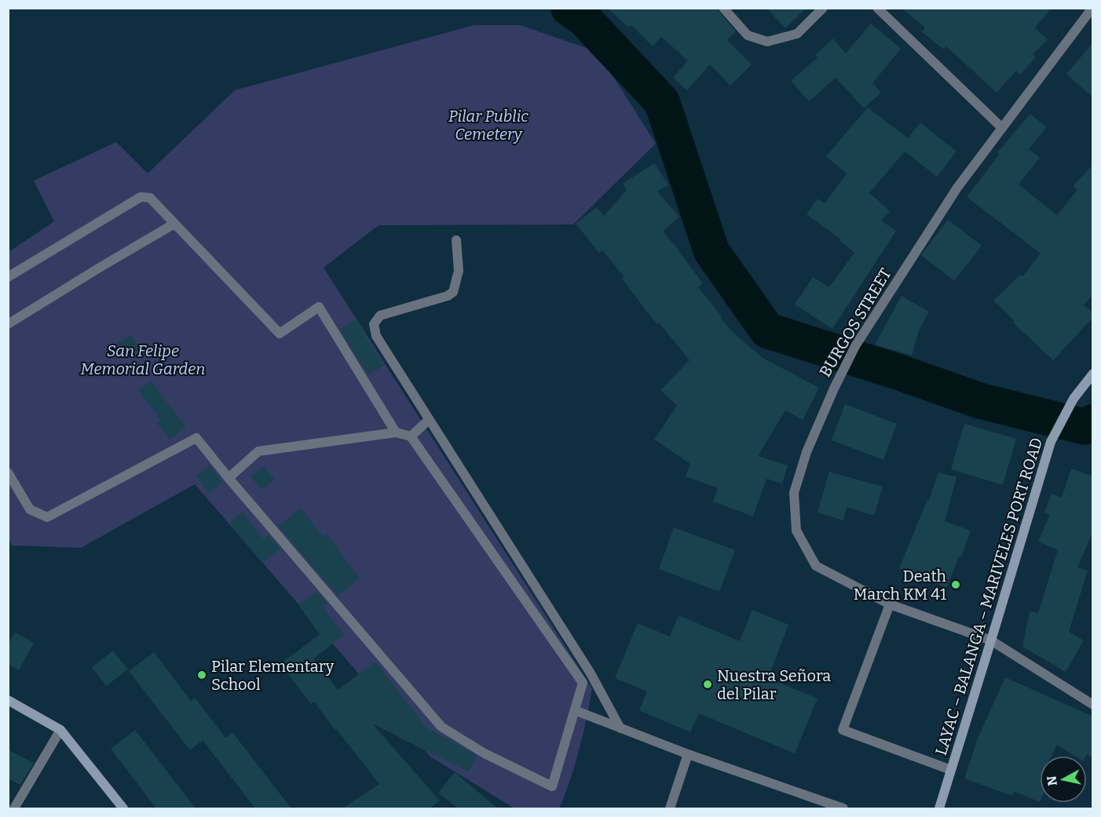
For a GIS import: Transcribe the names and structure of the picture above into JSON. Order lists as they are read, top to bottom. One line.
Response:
{"streets":{"main road":["LAYAC – BALANGA – MARIVELES PORT ROAD"],"street":["BURGOS STREET"]},"crossings":[["BURGOS STREET","LAYAC – BALANGA – MARIVELES PORT ROAD"]],"parks":["Pilar Public Cemetery","San Felipe Memorial Garden"],"places":["Death March KM 41","Pilar Elementary School","Nuestra Señora del Pilar"],"north":"left"}
